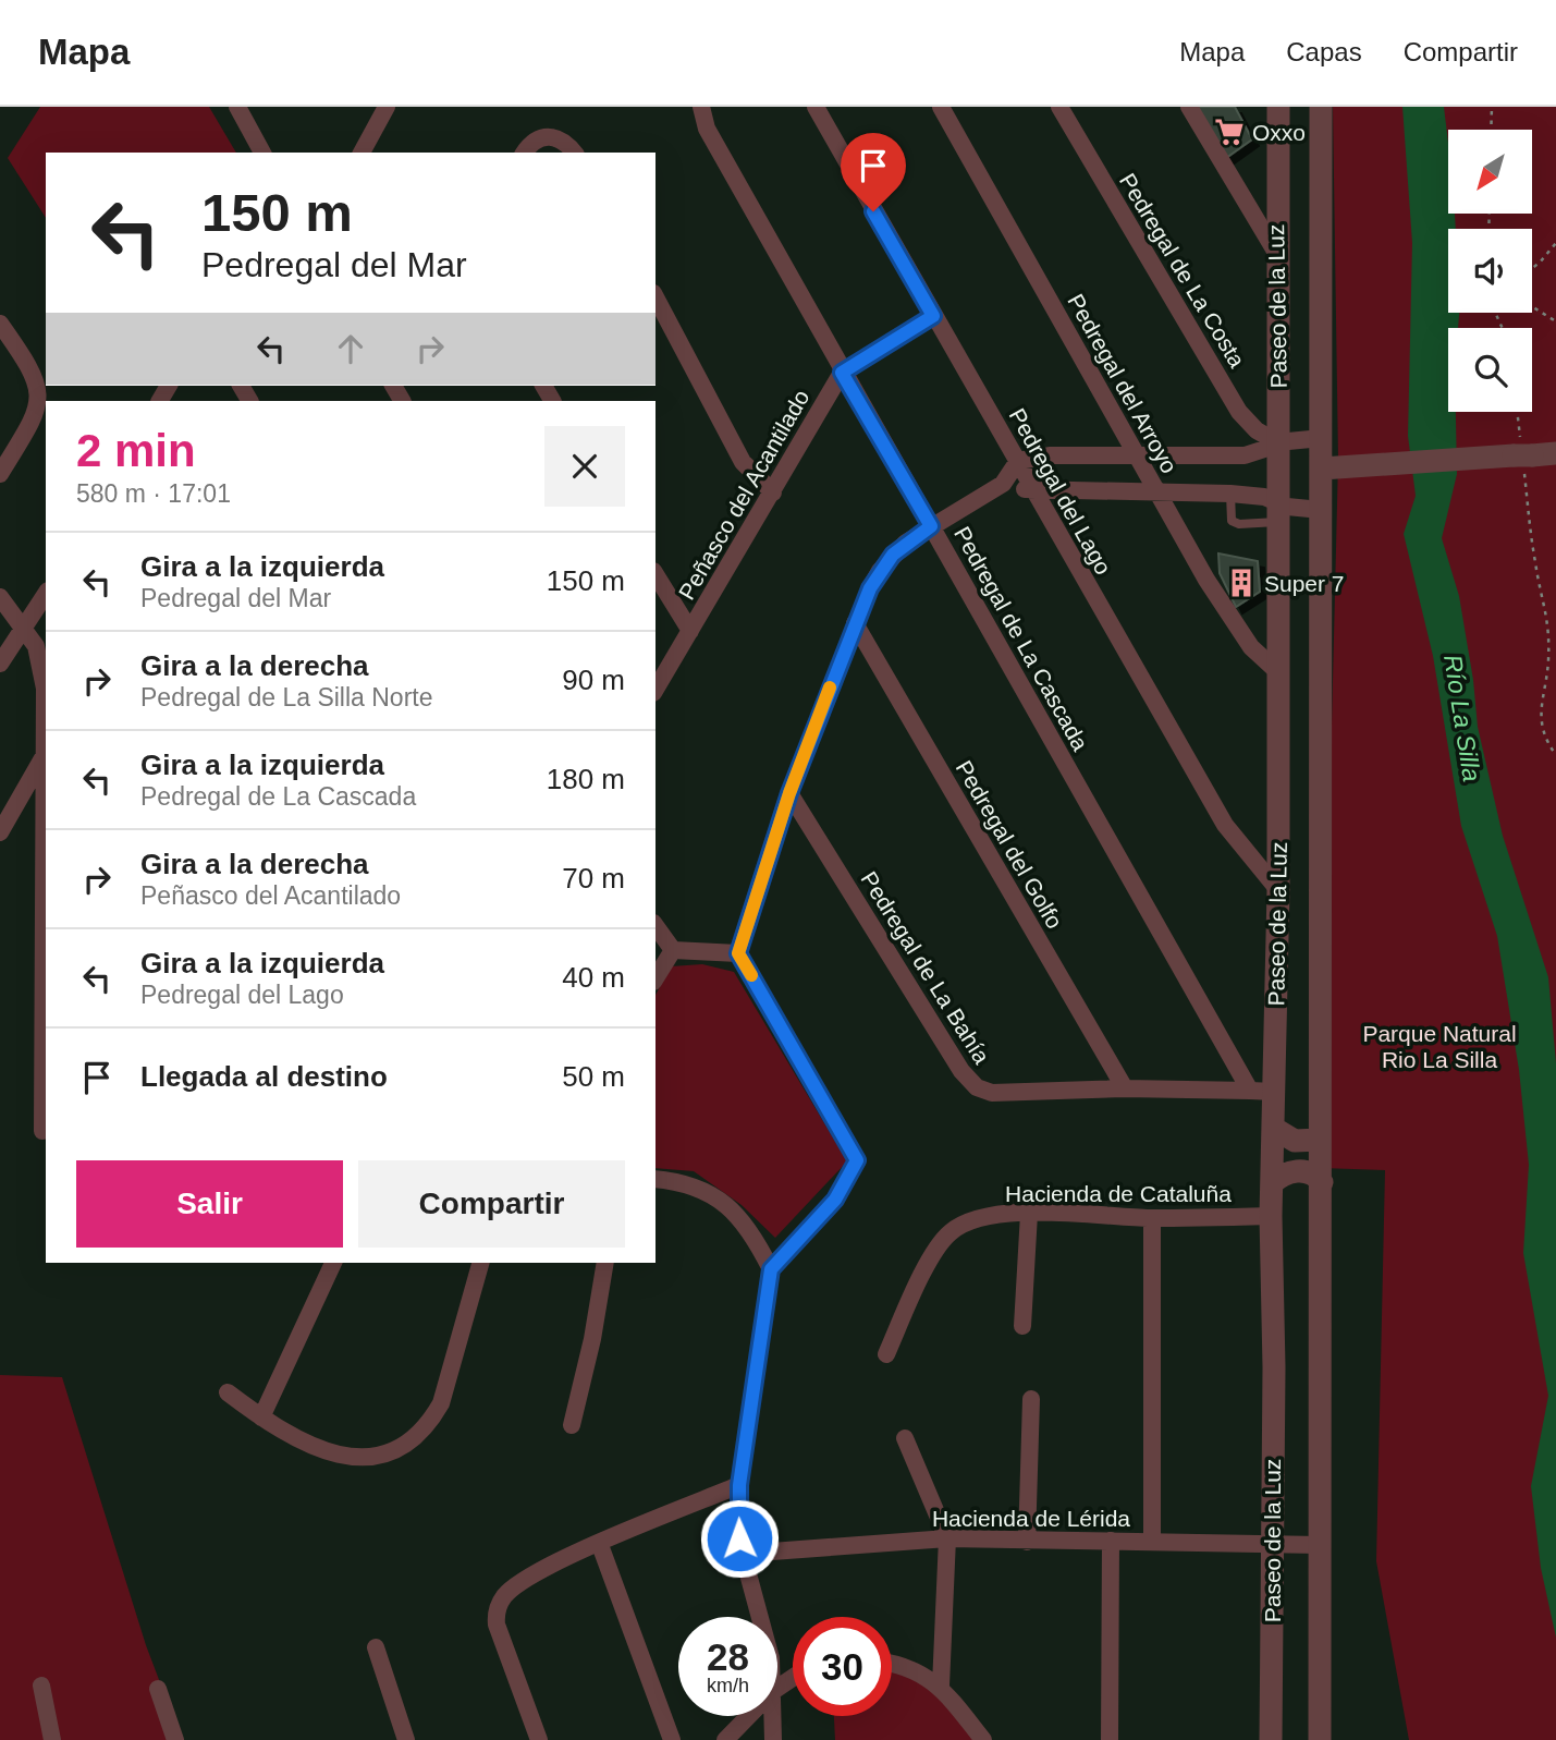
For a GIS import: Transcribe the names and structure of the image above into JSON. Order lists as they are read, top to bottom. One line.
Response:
{"streets":{"street":["Pedregal de La Costa","Paseo de la Luz","Pedregal del Arroyo","Pedregal del Lago","Peñasco del Acantilado","Pedregal de La Cascada","Pedregal del Golfo","Pedregal de La Bahía","Hacienda de Cataluña","Hacienda de Lérida"]},"crossings":[["Pedregal de La Costa","Paseo de la Luz"],["Paseo de la Luz","Pedregal del Arroyo"],["Paseo de la Luz","Pedregal del Lago"],["Paseo de la Luz","Hacienda de Cataluña"],["Paseo de la Luz","Hacienda de Lérida"],["Pedregal del Lago","Peñasco del Acantilado"],["Peñasco del Acantilado","Pedregal de La Cascada"],["Pedregal de La Cascada","Pedregal de La Bahía"],["Pedregal del Golfo","Pedregal de La Bahía"]],"water":["Río La Silla"],"parks":["Parque Natural Rio La Silla"],"places":{"supermarket":["Oxxo"],"building":["Super 7"]},"north":"bottom left","page":{"header":"Mapa","nav":["Mapa","Capas","Compartir"],"turn":["150 m","Pedregal del Mar"],"heading":["2 min","580 m · 17:01"],"list":[{"name":"Gira a la izquierda","note":"Pedregal del Mar","value":"150 m"},{"name":"Gira a la derecha","note":"Pedregal de La Silla Norte","value":"90 m"},{"name":"Gira a la izquierda","note":"Pedregal de La Cascada","value":"180 m"},{"name":"Gira a la derecha","note":"Peñasco del Acantilado","value":"70 m"},{"name":"Gira a la izquierda","note":"Pedregal del Lago","value":"40 m"},{"name":"Llegada al destino","value":"50 m"}],"buttons":["Salir","Compartir"],"speed":"28 km/h","limit":"30"}}
